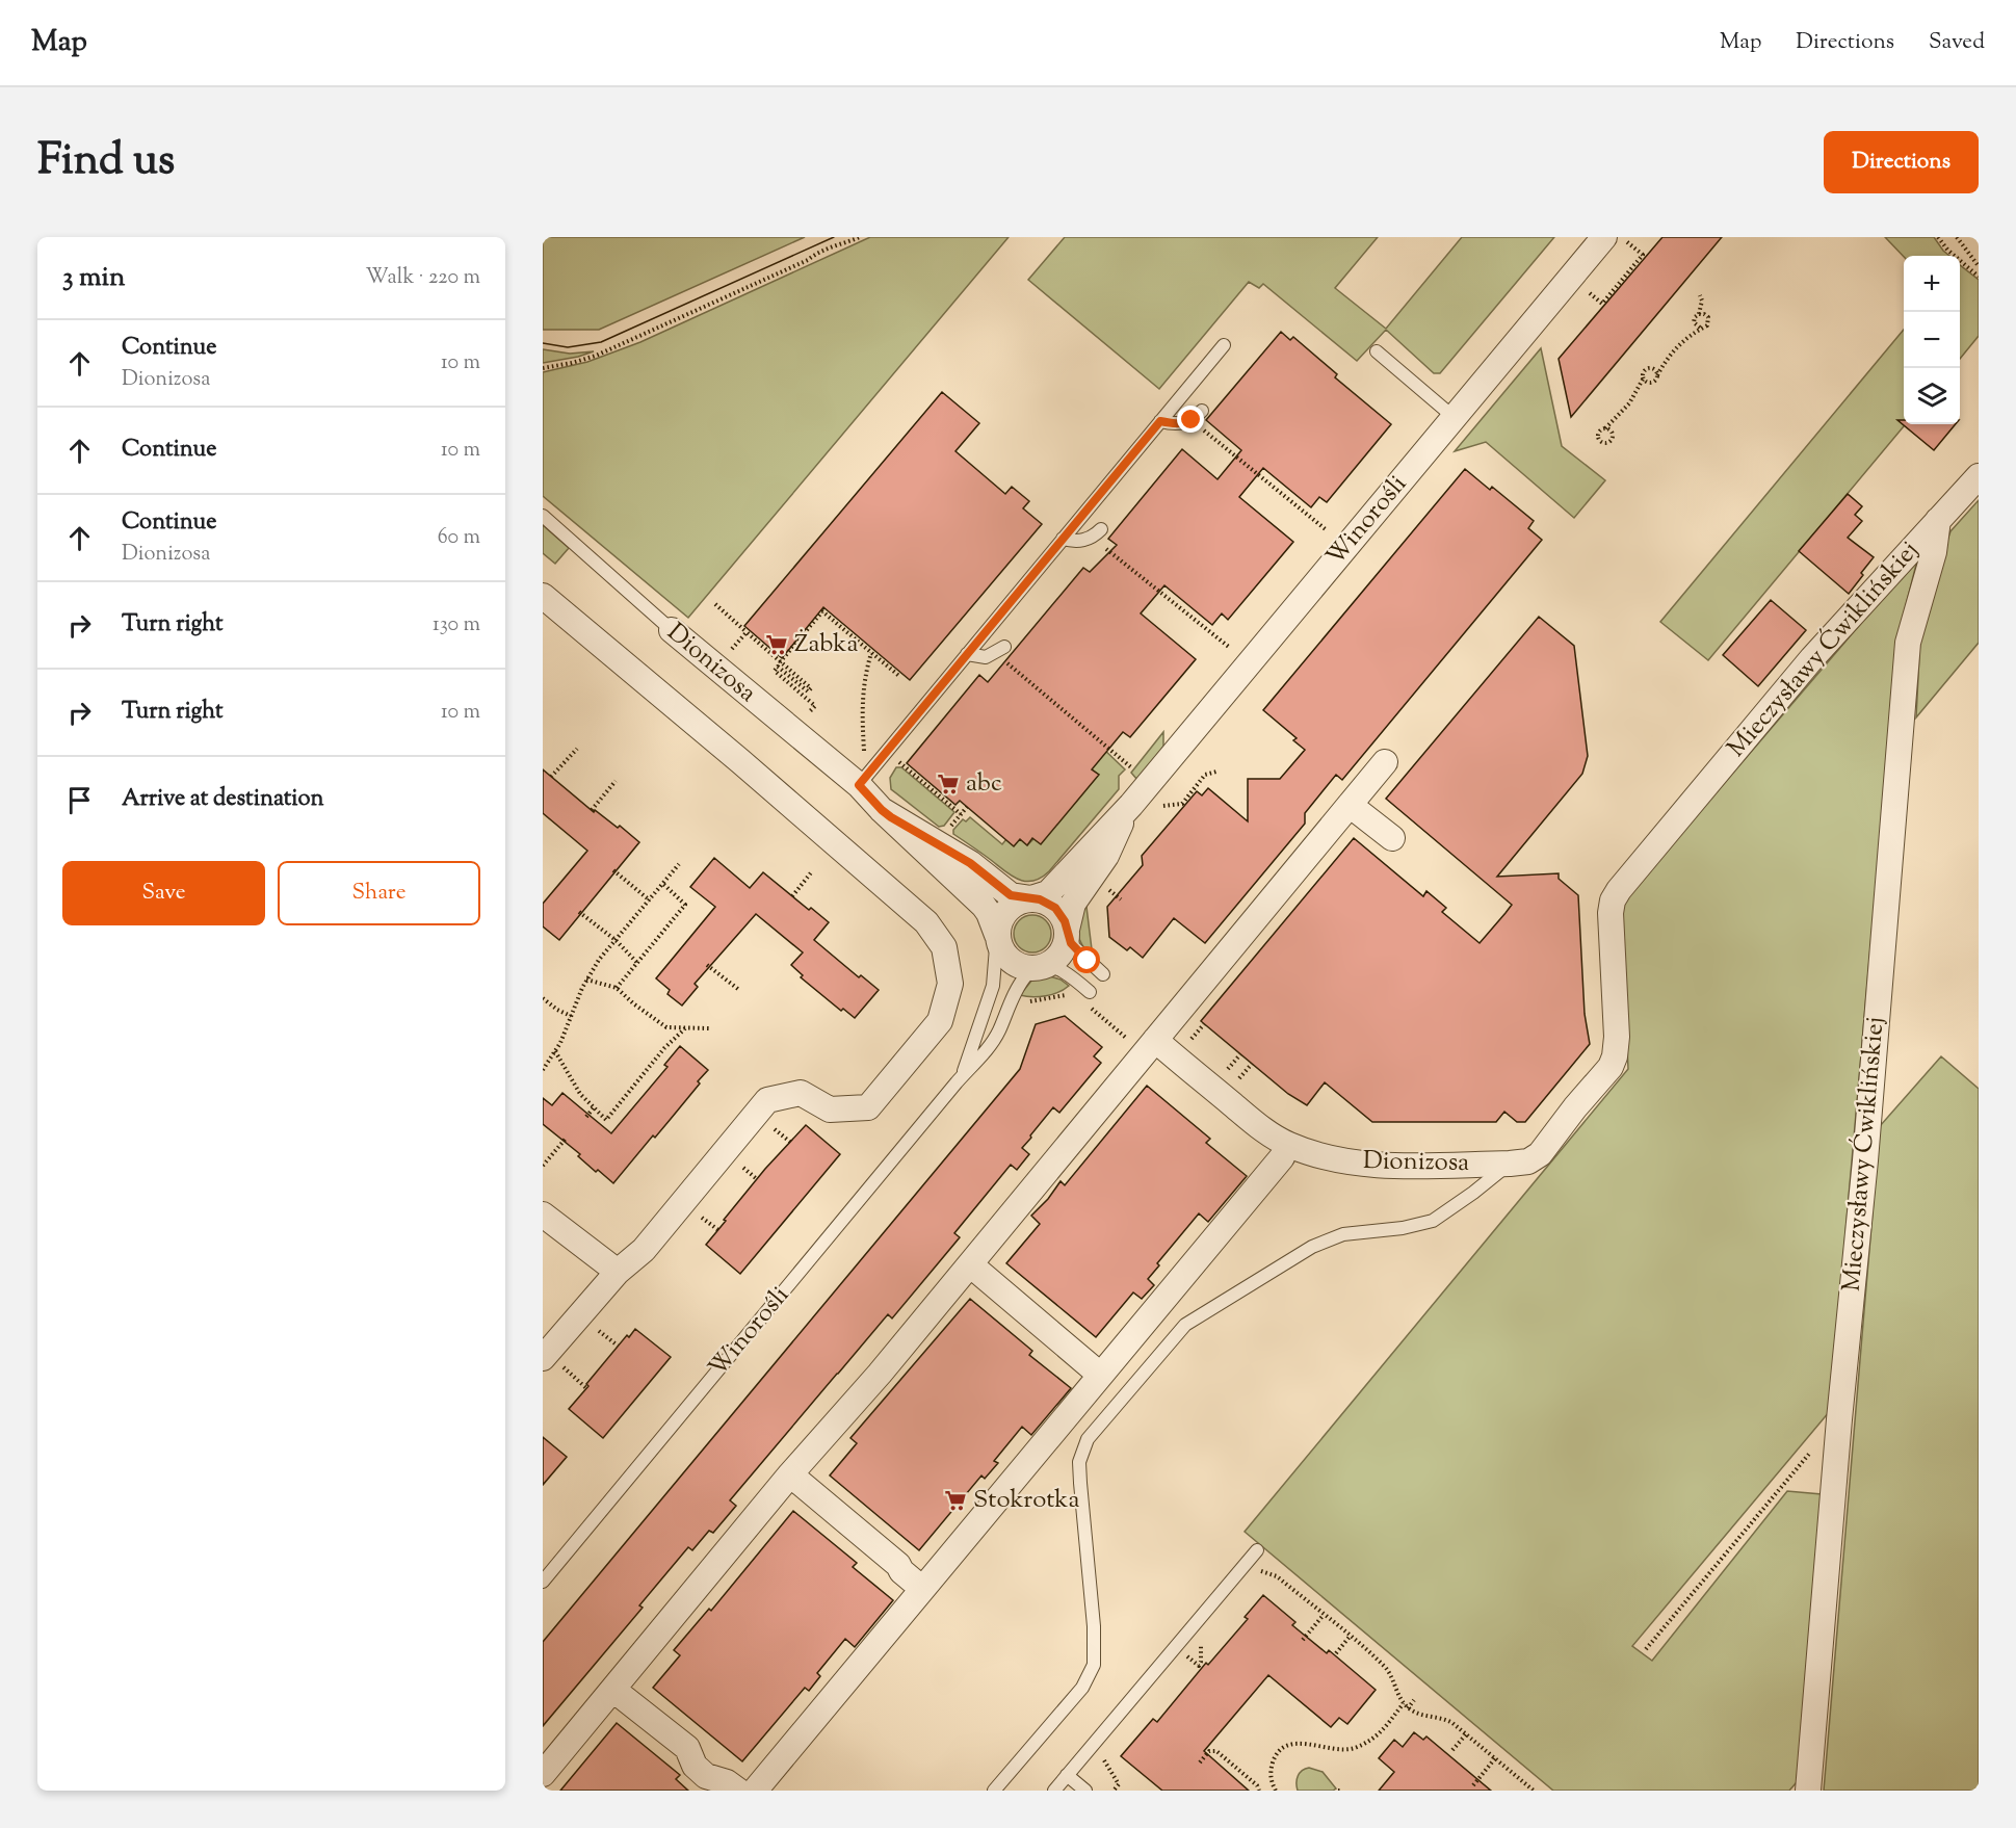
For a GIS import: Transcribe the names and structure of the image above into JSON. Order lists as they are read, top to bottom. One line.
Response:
{"streets":{"street":["Winorośli","Mieczysławy Ćwiklińskiej","Dionizosa"]},"crossings":[["Winorośli","Dionizosa"],["Mieczysławy Ćwiklińskiej","Dionizosa"]],"places":{"supermarket":["Żabka","abc","Stokrotka"]},"page":{"header":"Map","nav":["Map","Directions","Saved"],"title":"Find us","buttons":["Directions",["Save","Share"]],"heading":["3 min","Walk · 220 m"],"map_buttons":["+","−"],"list":[["Continue","Dionizosa","10 m"],["Continue","10 m"],["Continue","Dionizosa","60 m"],["Turn right","130 m"],["Turn right","10 m"],"Arrive at destination"]}}
